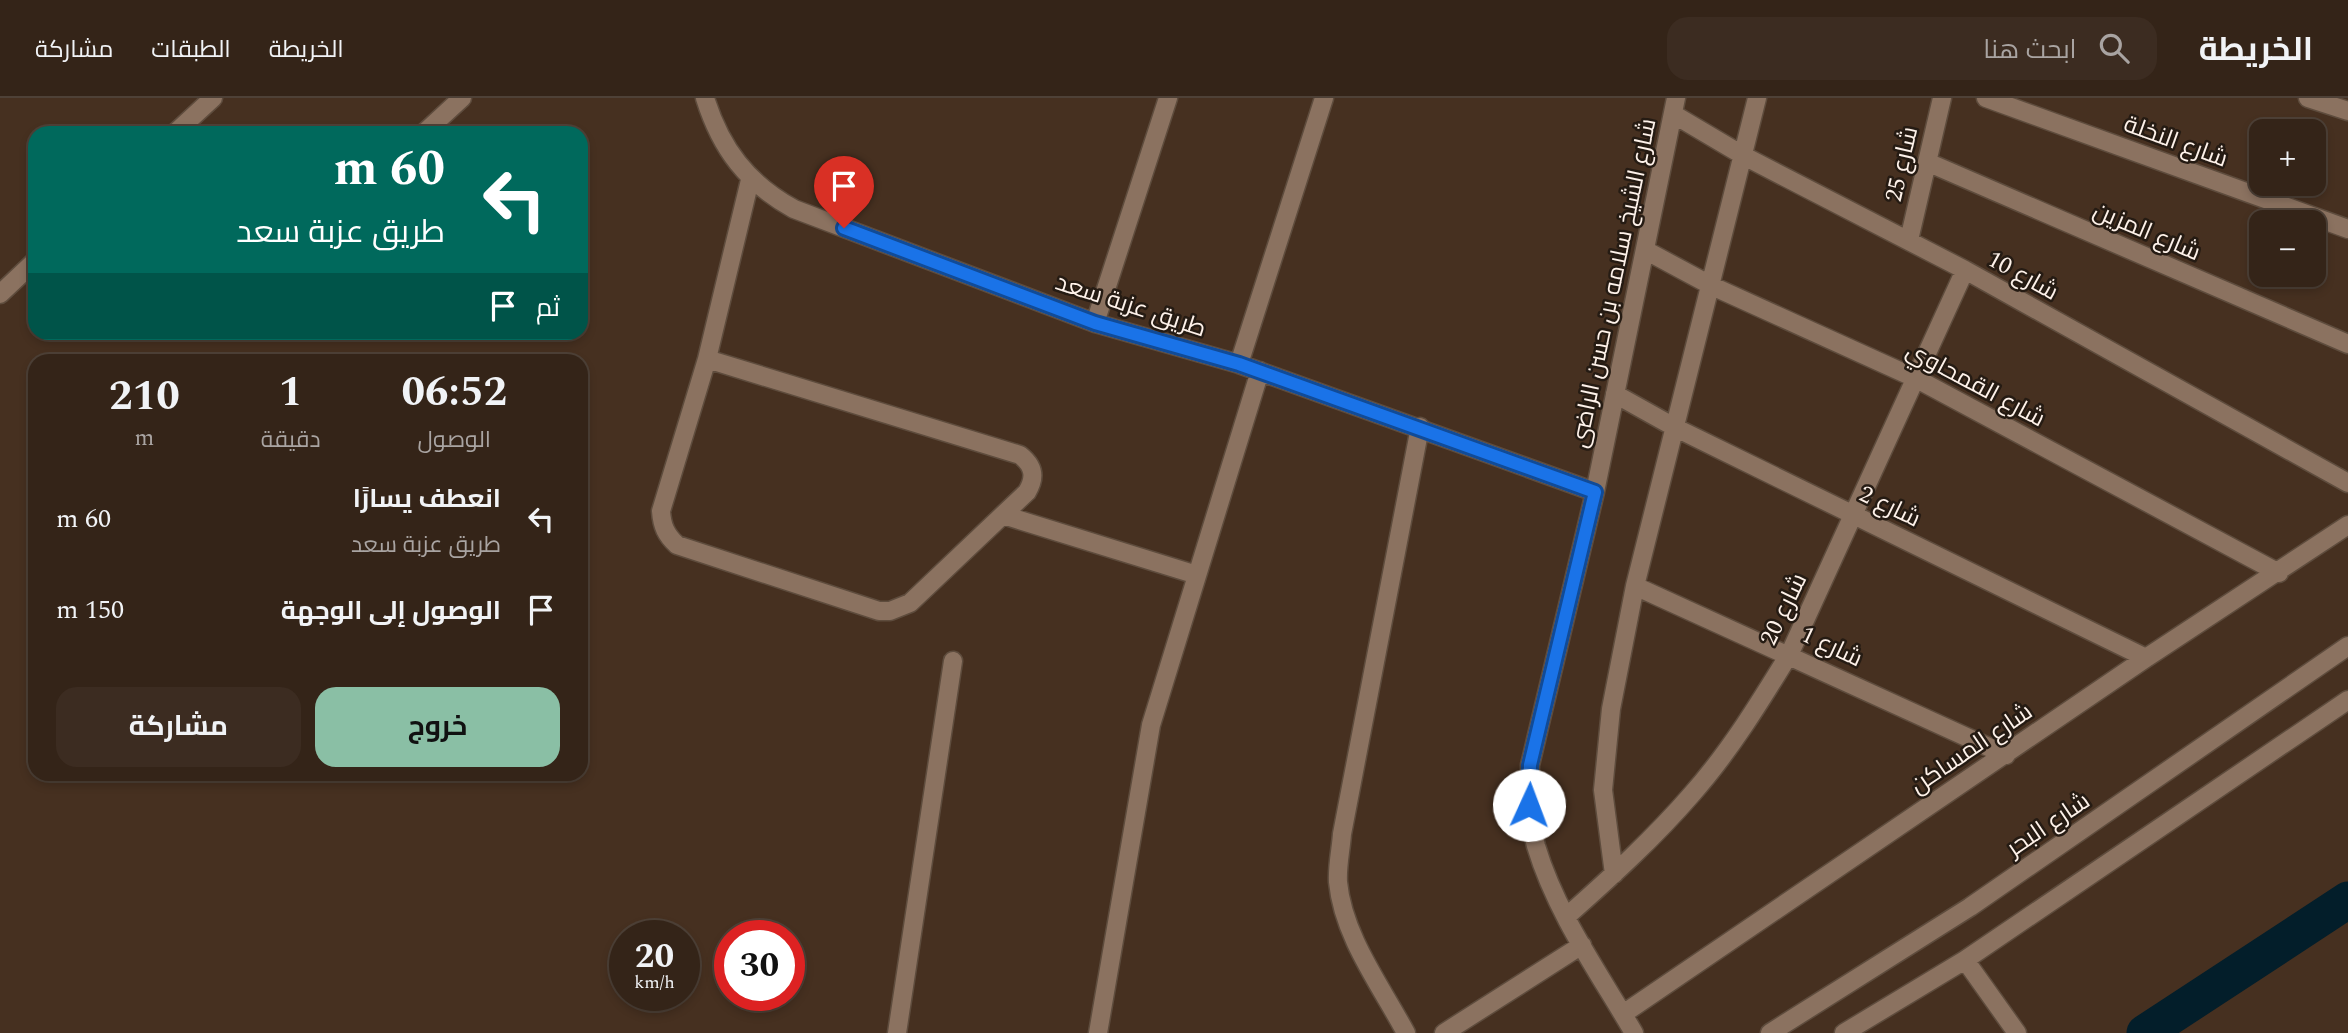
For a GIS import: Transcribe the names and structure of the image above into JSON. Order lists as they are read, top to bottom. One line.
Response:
{"streets":{"street":["شارع النخلة","شارع 25","شارع المزين","شارع 10","شارع الشيخ سلامه بن حسن الراضى","طريق عزبة سعد","شارع القمحاوي","شارع 2","شارع 20","شارع 1","شارع المساكن","شارع البحر"]},"crossings":[["شارع 25","شارع المزين"],["شارع 25","شارع 10"],["شارع 10","شارع الشيخ سلامه بن حسن الراضى"],["شارع 10","شارع 20"],["شارع الشيخ سلامه بن حسن الراضى","طريق عزبة سعد"],["شارع الشيخ سلامه بن حسن الراضى","شارع القمحاوي"],["شارع الشيخ سلامه بن حسن الراضى","شارع 2"],["شارع الشيخ سلامه بن حسن الراضى","شارع 20"],["شارع الشيخ سلامه بن حسن الراضى","شارع المساكن"],["شارع القمحاوي","شارع 20"],["شارع القمحاوي","شارع المساكن"],["شارع 2","شارع 20"],["شارع 2","شارع المساكن"],["شارع 20","شارع 1"],["شارع 1","شارع المساكن"]],"page":{"header":"الخريطة","search":"ابحث هنا","nav":["الخريطة","الطبقات","مشاركة"],"map_buttons":["+","−"],"turn":["60 m","طريق عزبة سعد"],"then":"ثم","eta":["06:52","الوصول","1","دقيقة","210","m"],"list":[{"name":"انعطف يسارًا","note":"طريق عزبة سعد","value":"60 m"},{"name":"الوصول إلى الوجهة","value":"150 m"}],"buttons":["خروج","مشاركة"],"speed":"20 km/h","limit":"30"}}
